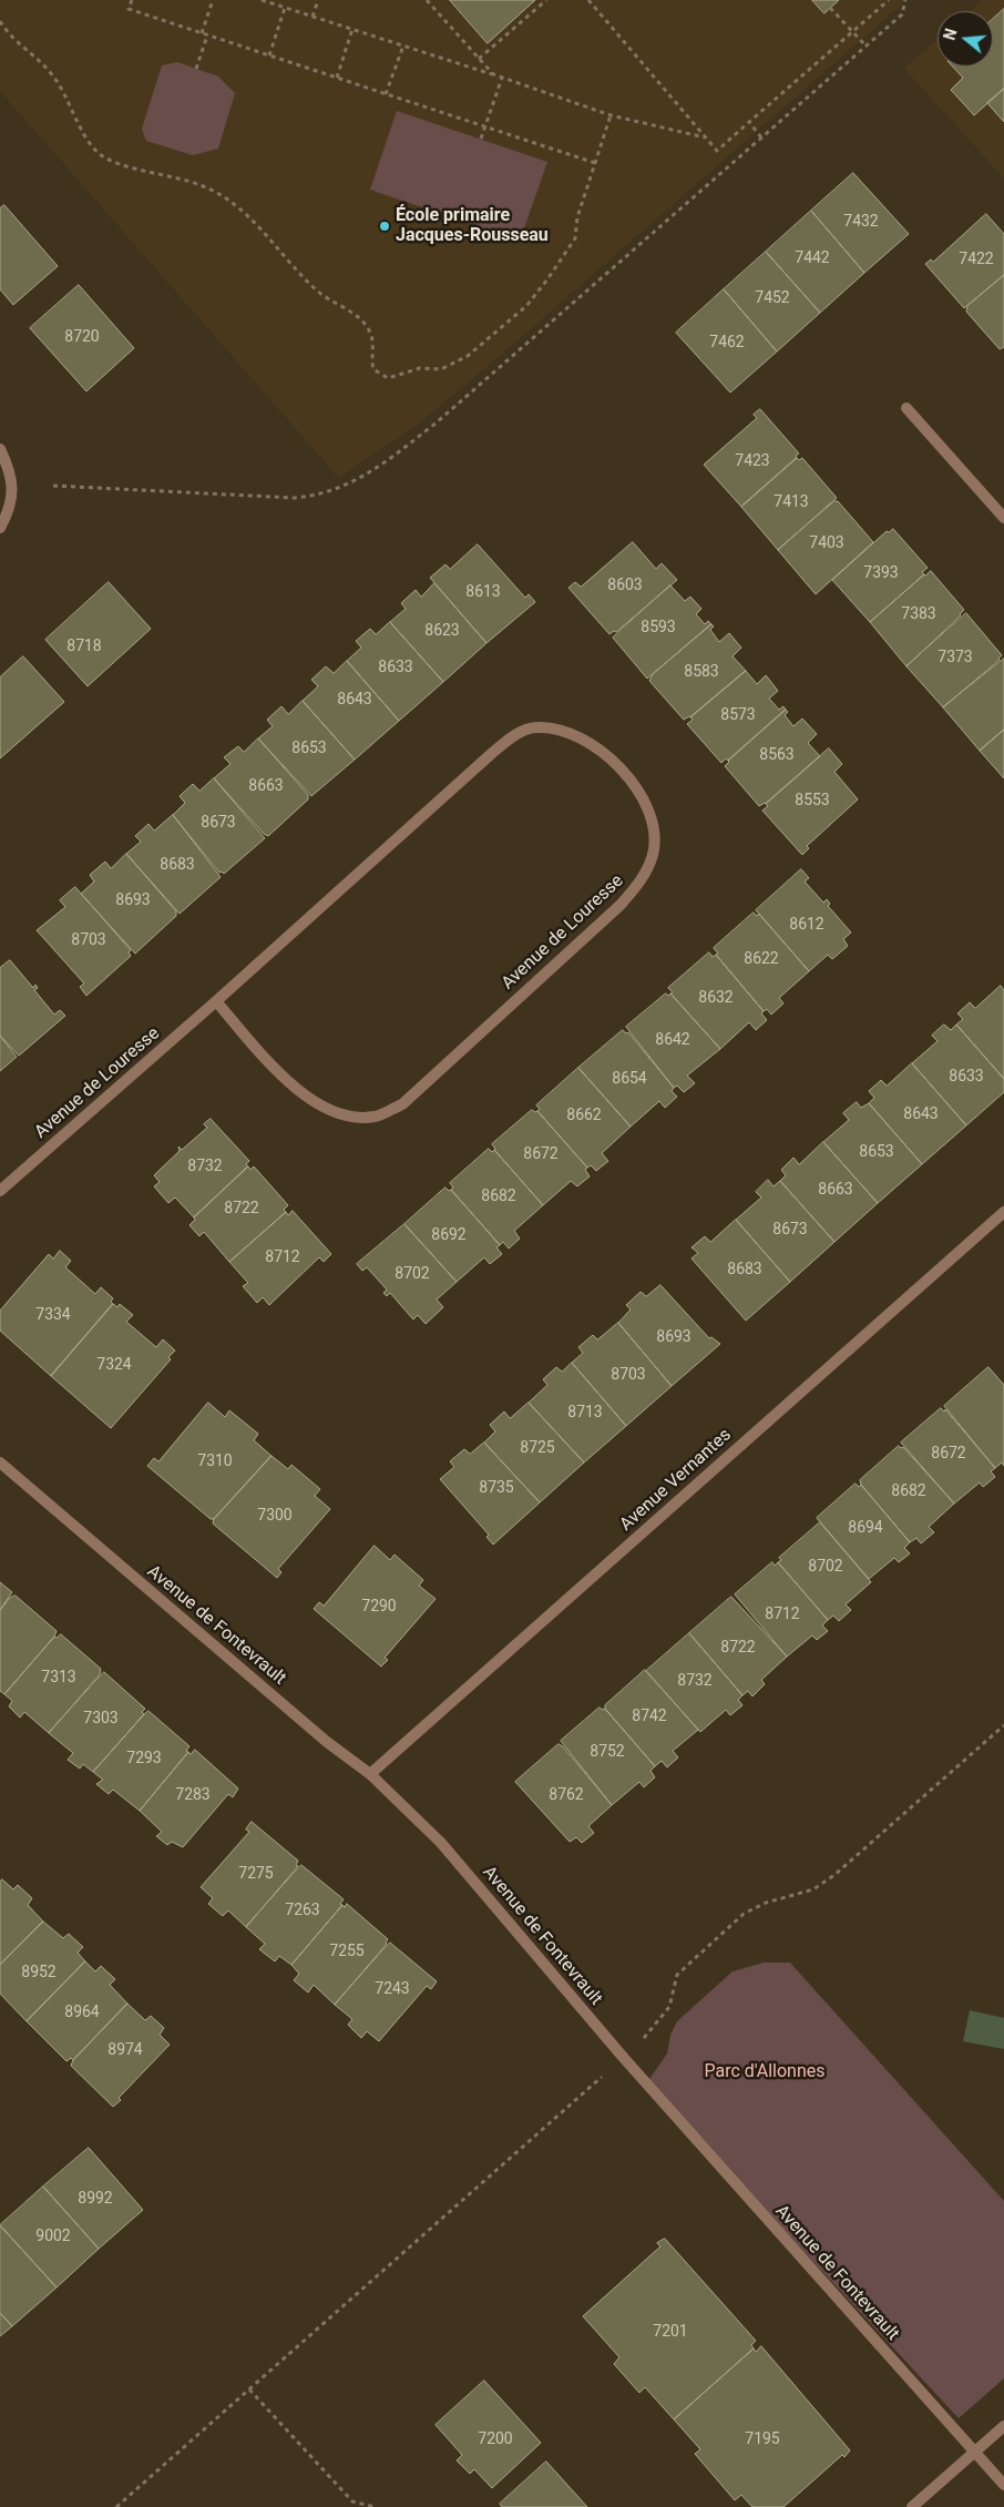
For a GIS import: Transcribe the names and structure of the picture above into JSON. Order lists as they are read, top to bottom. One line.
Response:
{"streets":{"street":["Avenue de Louresse","Avenue Vernantes","Avenue de Fontevrault"]},"crossings":[["Avenue Vernantes","Avenue de Fontevrault"]],"parks":["Parc d'Allonnes"],"places":["École primaire Jacques-Rousseau"],"house_numbers":["7432","7442","7422","7452","8720","7462","7423","7413","7403","7393","8603","8613","7383","8593","8623","8718","7373","8633","8583","8643","8573","8653","8563","8663","8553","8673","8683","8693","8612","8703","8622","8632","8642","8633","8654","8643","8662","8653","8672","8732","8663","8682","8722","8673","8692","8712","8683","8702","7334","8693","7324","8703","8713","8725","8672","7310","8735","8682","7300","8694","8702","7290","8712","8722","7313","8732","8742","7303","8752","7293","7283","8762","7275","7263","7255","8952","7243","8964","8974","8992","9002","7201","7200","7195"],"north":"left"}
